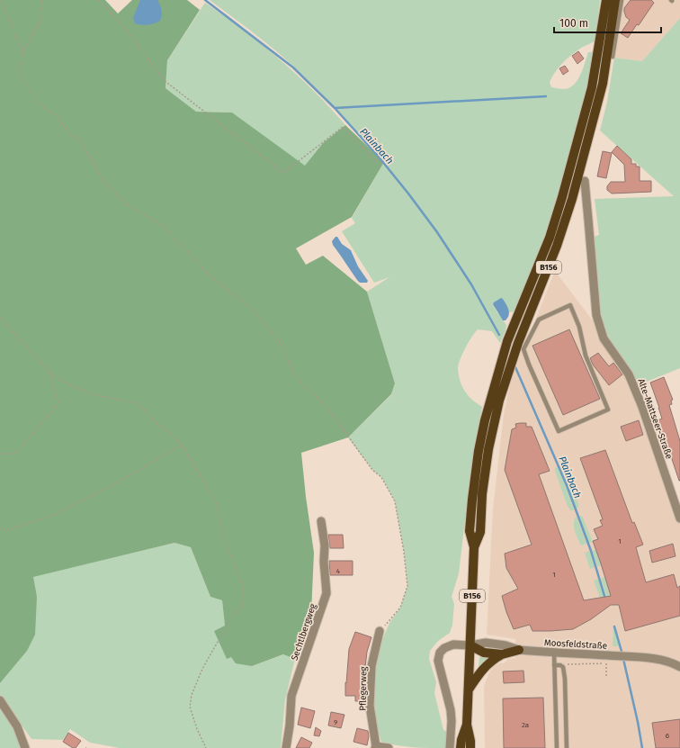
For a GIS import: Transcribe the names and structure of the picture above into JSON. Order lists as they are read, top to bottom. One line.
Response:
{"streets":{"main road":["B156"],"street":["Alte-Mattseer-Straße","Sechtlbergweg","Moosfeldstraße","Pflegerweg"]},"crossings":[["B156","Moosfeldstraße"]],"water":["Plainbach"],"house_numbers":["1","4","1","9","2a","6"],"scale_bar":"100 m"}
